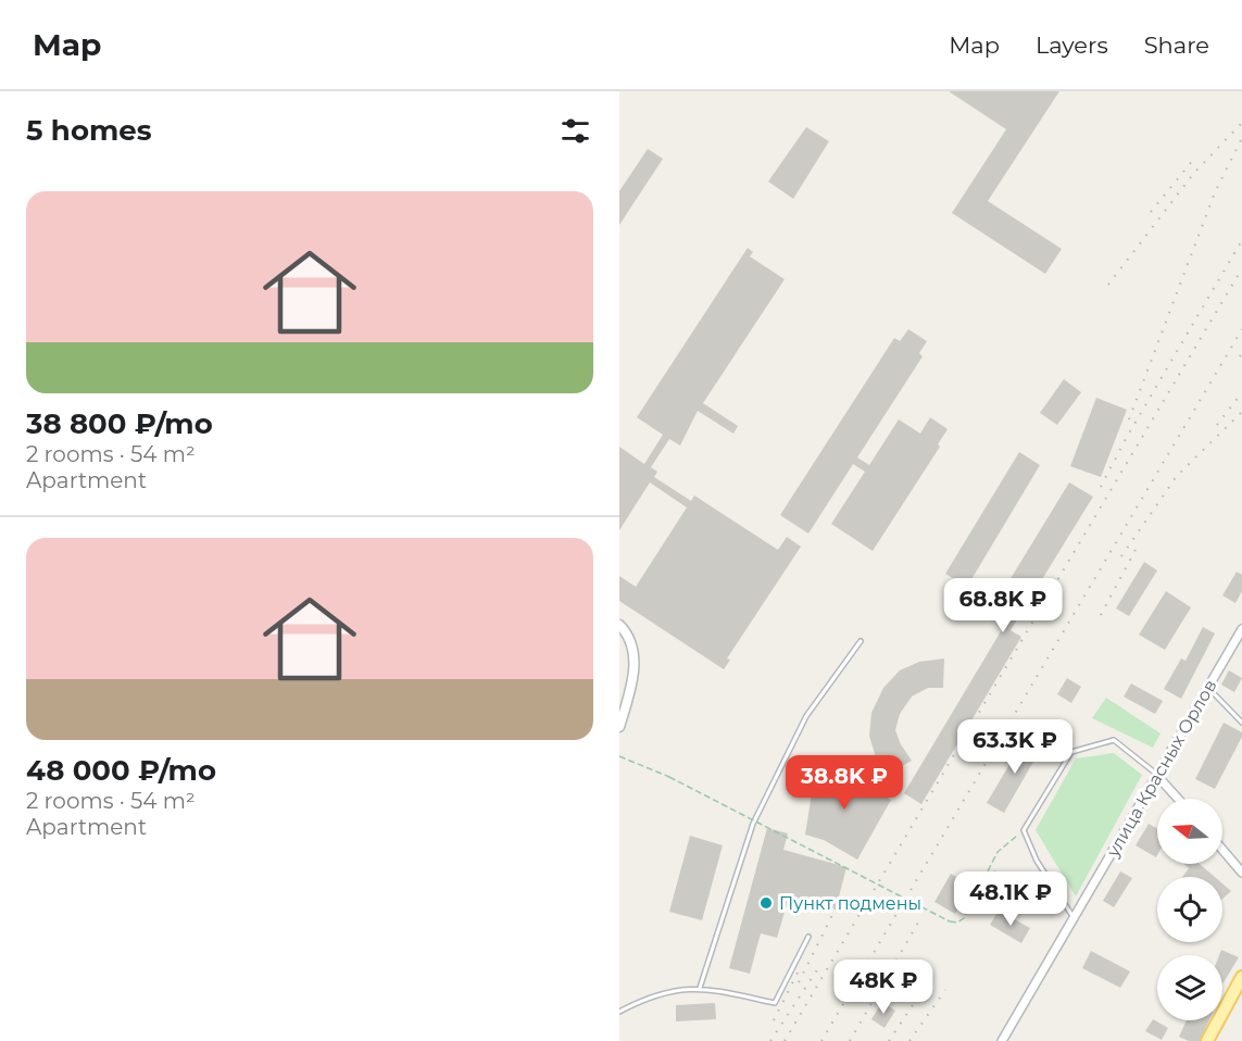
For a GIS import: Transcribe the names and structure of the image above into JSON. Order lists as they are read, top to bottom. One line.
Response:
{"streets":{"street":["улица Красных Орлов"]},"places":["Пункт подмены"],"north":"left","page":{"header":"Map","nav":["Map","Layers","Share"],"heading":"5 homes","list":[{"name":"38 800 ₽/mo","note":"2 rooms · 54 m² · Apartment"},{"name":"48 000 ₽/mo","note":"2 rooms · 54 m² · Apartment"}],"price":["68.8K ₽","63.3K ₽","38.8K ₽","48.1K ₽","48K ₽"]}}
